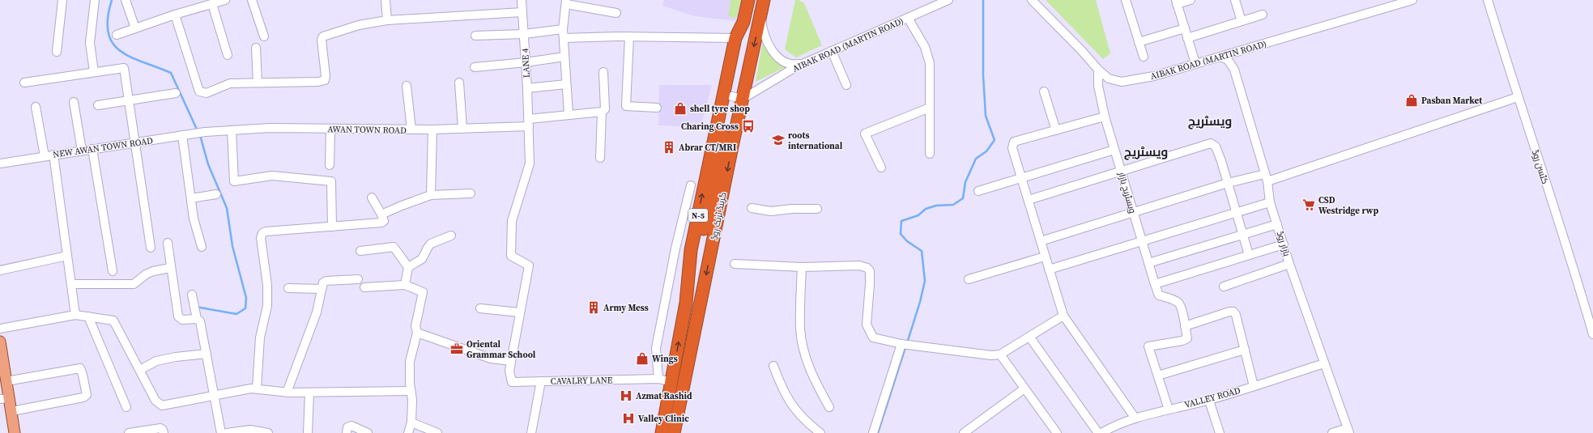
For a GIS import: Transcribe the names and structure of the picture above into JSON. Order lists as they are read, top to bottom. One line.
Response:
{"streets":{"highway":["N-5","گرینڈ ٹرنک روڈ"],"street":["AIBAK ROAD (MARTIN ROAD)","LANE 4","AWAN TOWN ROAD","NEW AWAN TOWN ROAD","کٹسن روڈ","ویسٹریج بازار","بازار روڈ","CAVALRY LANE","VALLEY ROAD"]},"crossings":[["AIBAK ROAD (MARTIN ROAD)","ویسٹریج بازار"],["AIBAK ROAD (MARTIN ROAD)","گرینڈ ٹرنک روڈ"],["AIBAK ROAD (MARTIN ROAD)","بازار روڈ"],["LANE 4","AWAN TOWN ROAD"],["AWAN TOWN ROAD","NEW AWAN TOWN ROAD"],["گرینڈ ٹرنک روڈ","CAVALRY LANE"],["بازار روڈ","VALLEY ROAD"]],"districts":["ویسٹریج","ویسٹریج"],"places":{"shop":["Pasban Market","shell tyre shop","Wings"],"bus stop":["Charing Cross"],"school or university":["roots international"],"building":["Abrar CT/MRI","Army Mess"],"supermarket":["CSD Westridge rwp"],"office":["Oriental Grammar School"],"hospital":["Azmat Rashid","Valley Clinic"]}}
